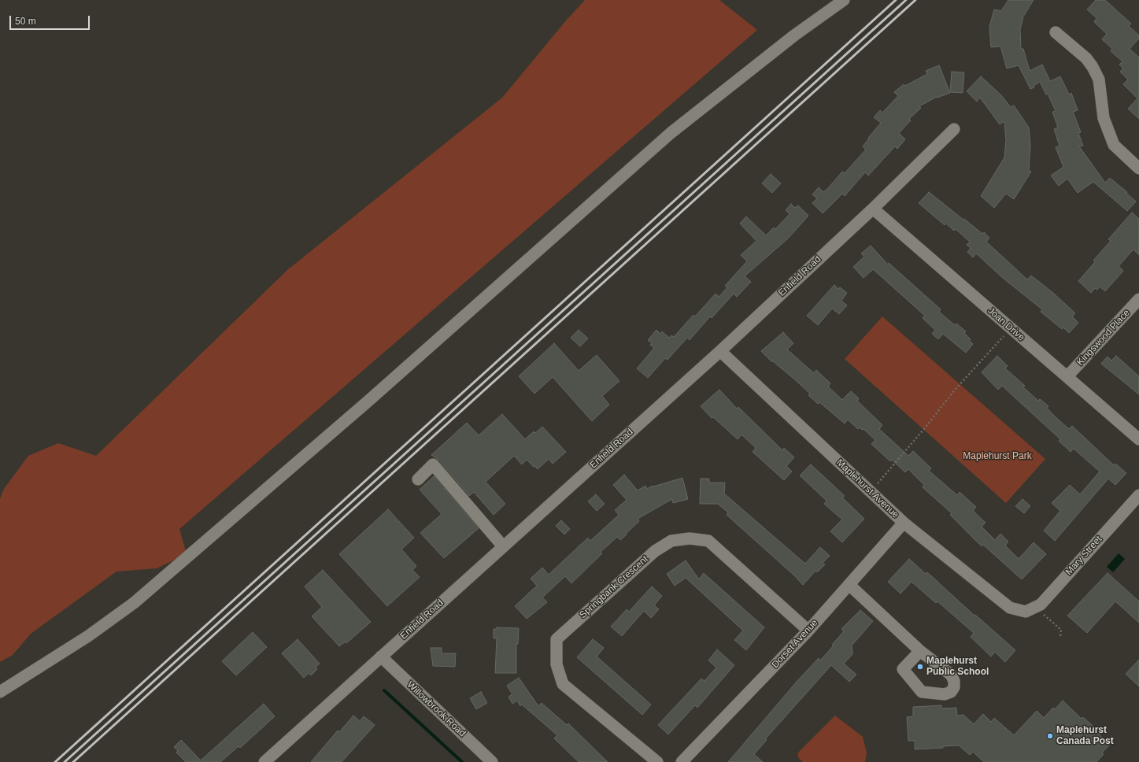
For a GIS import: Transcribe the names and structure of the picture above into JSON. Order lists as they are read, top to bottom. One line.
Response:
{"streets":{"street":["Enfield Road","Joan Drive","Kingswood Place","Maplehurst Avenue","Mary Street","Springbank Crescent","Dorset Avenue","Willowbrook Road"]},"crossings":[["Enfield Road","Joan Drive"],["Enfield Road","Maplehurst Avenue"],["Enfield Road","Willowbrook Road"],["Joan Drive","Kingswood Place"],["Maplehurst Avenue","Mary Street"],["Maplehurst Avenue","Dorset Avenue"],["Springbank Crescent","Dorset Avenue"]],"parks":["Maplehurst Park"],"places":["Maplehurst Public School","Maplehurst Canada Post"],"scale_bar":"50 m"}
